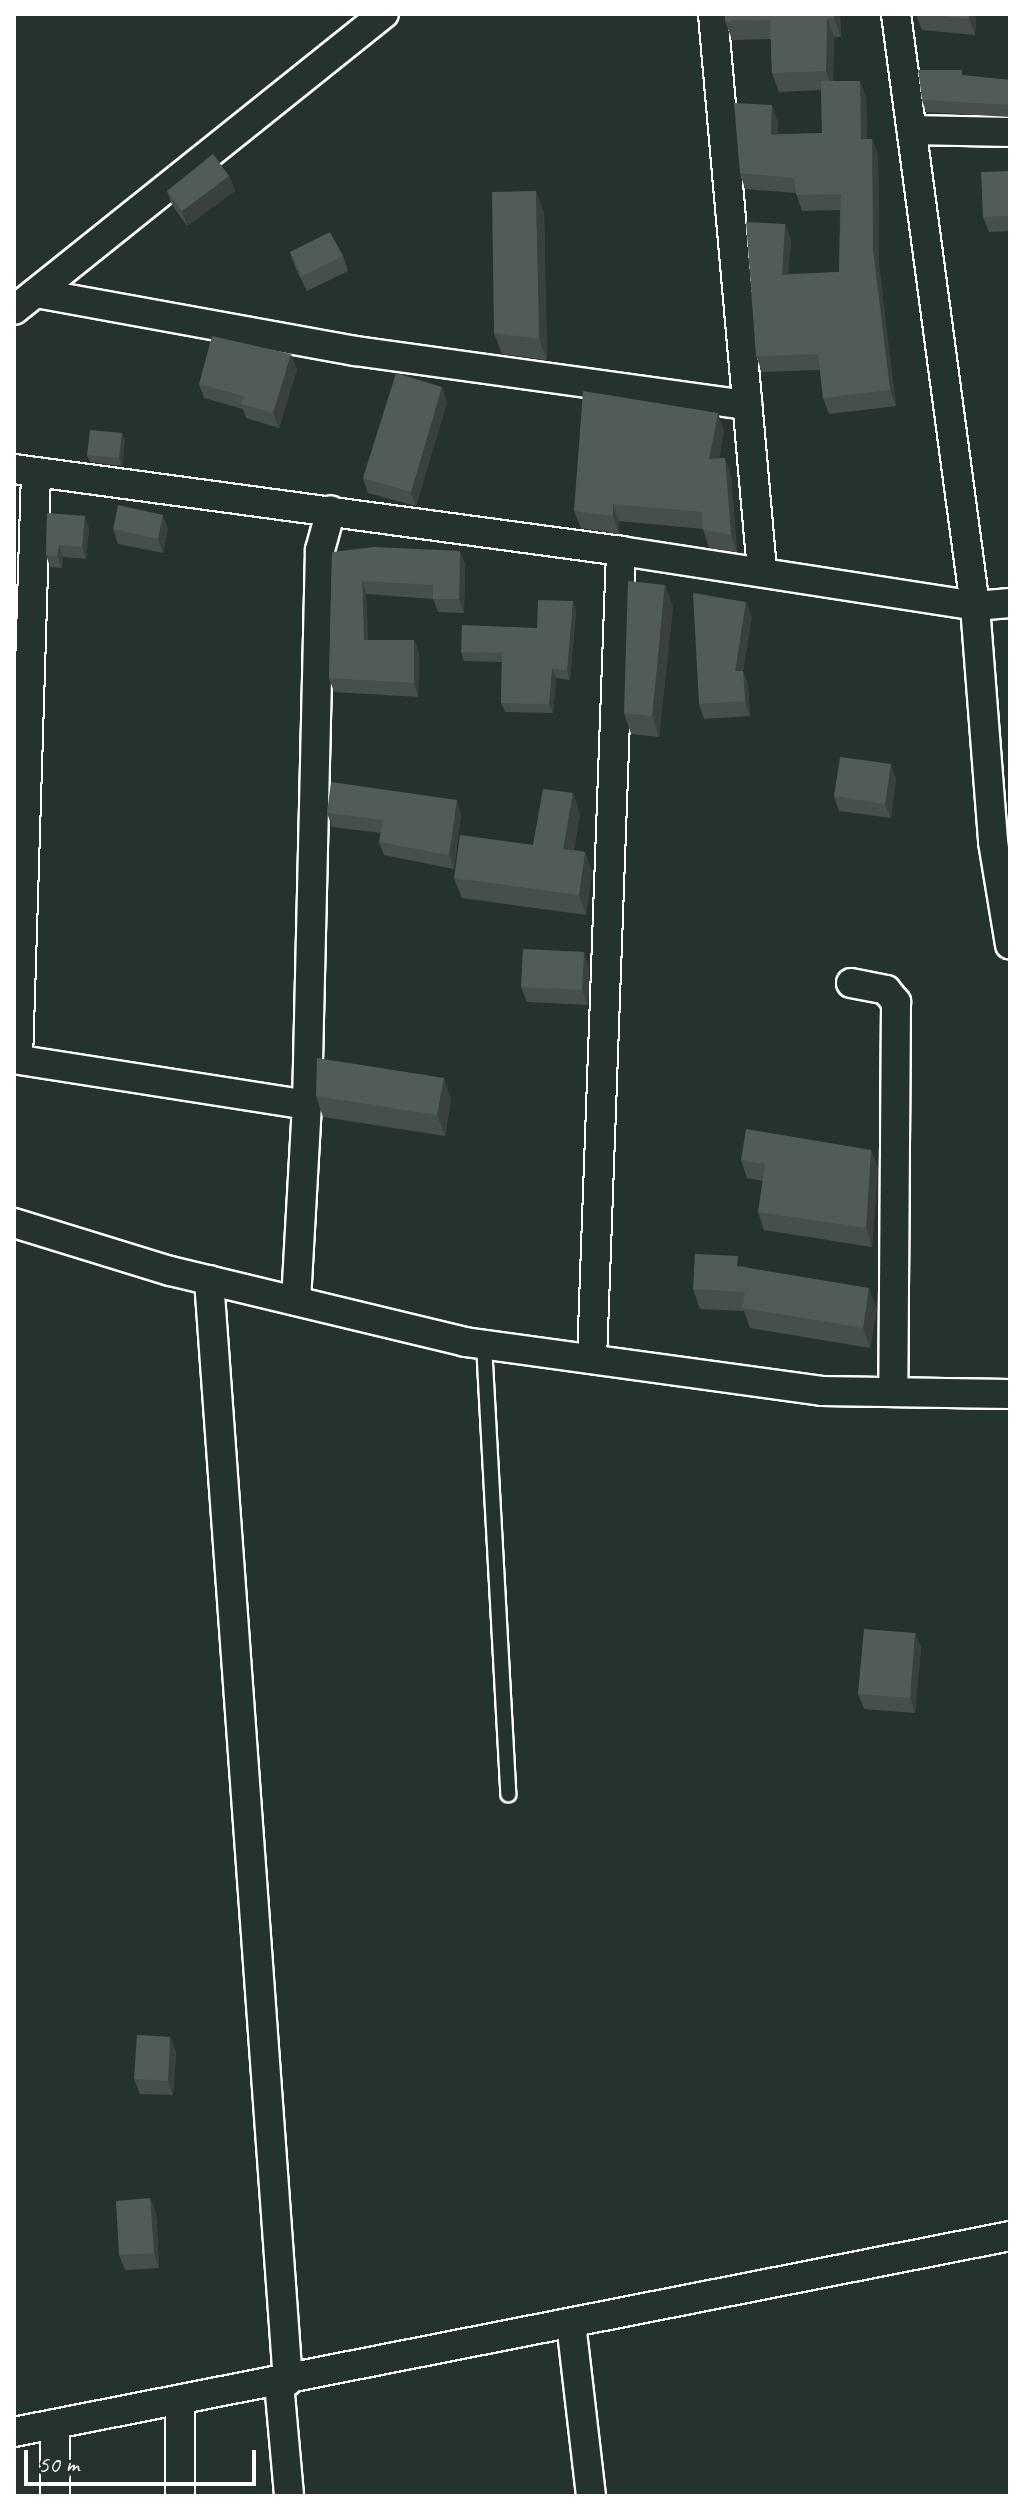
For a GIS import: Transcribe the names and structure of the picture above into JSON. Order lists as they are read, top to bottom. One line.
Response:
{"scale_bar":"50 m"}
